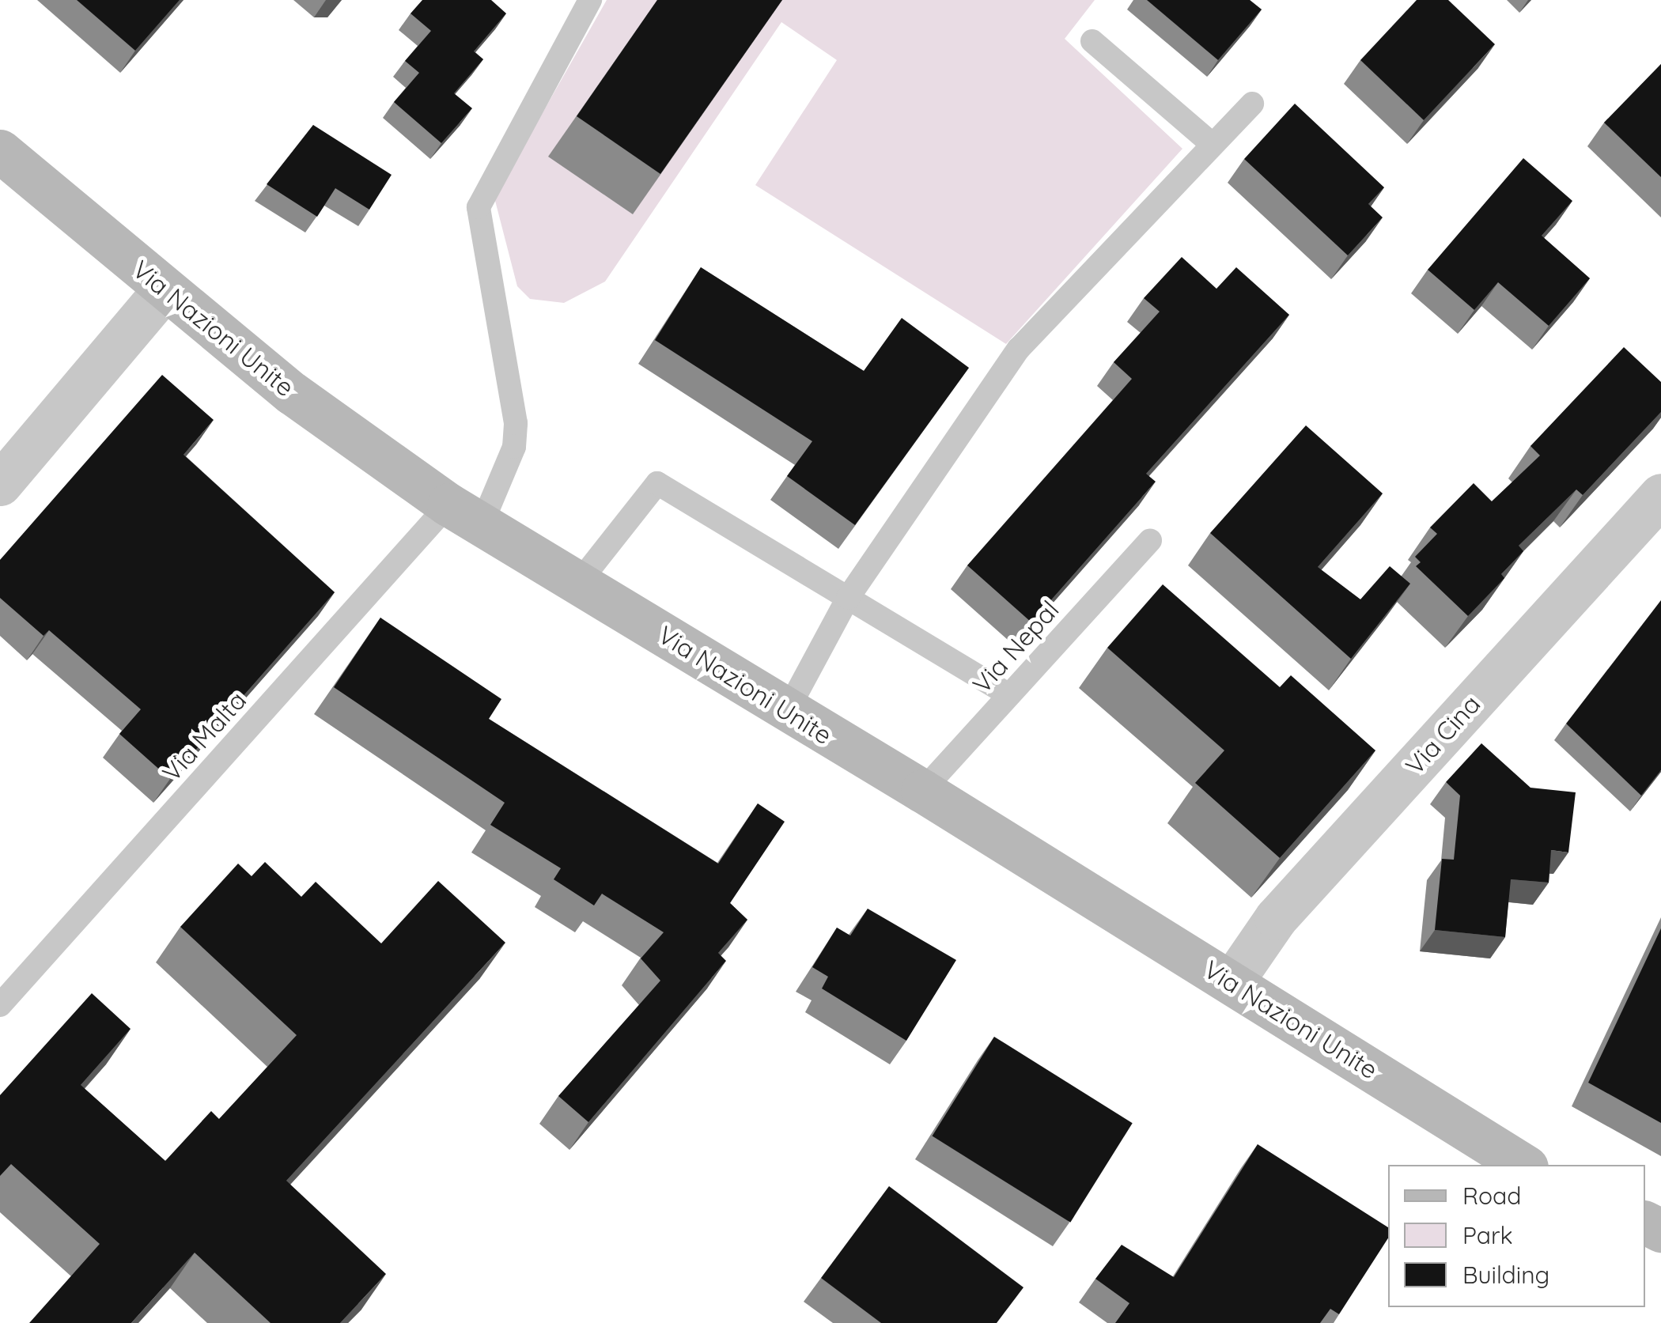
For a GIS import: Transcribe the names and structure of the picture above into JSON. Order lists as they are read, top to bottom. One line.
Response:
{"streets":{"street":["Via Nazioni Unite","Via Cina"],"lane":["Via Nepal","Via Malta"]},"crossings":[["Via Nazioni Unite","Via Nepal"],["Via Nazioni Unite","Via Cina"],["Via Nazioni Unite","Via Malta"]],"legend":["Road","Park","Building"]}
